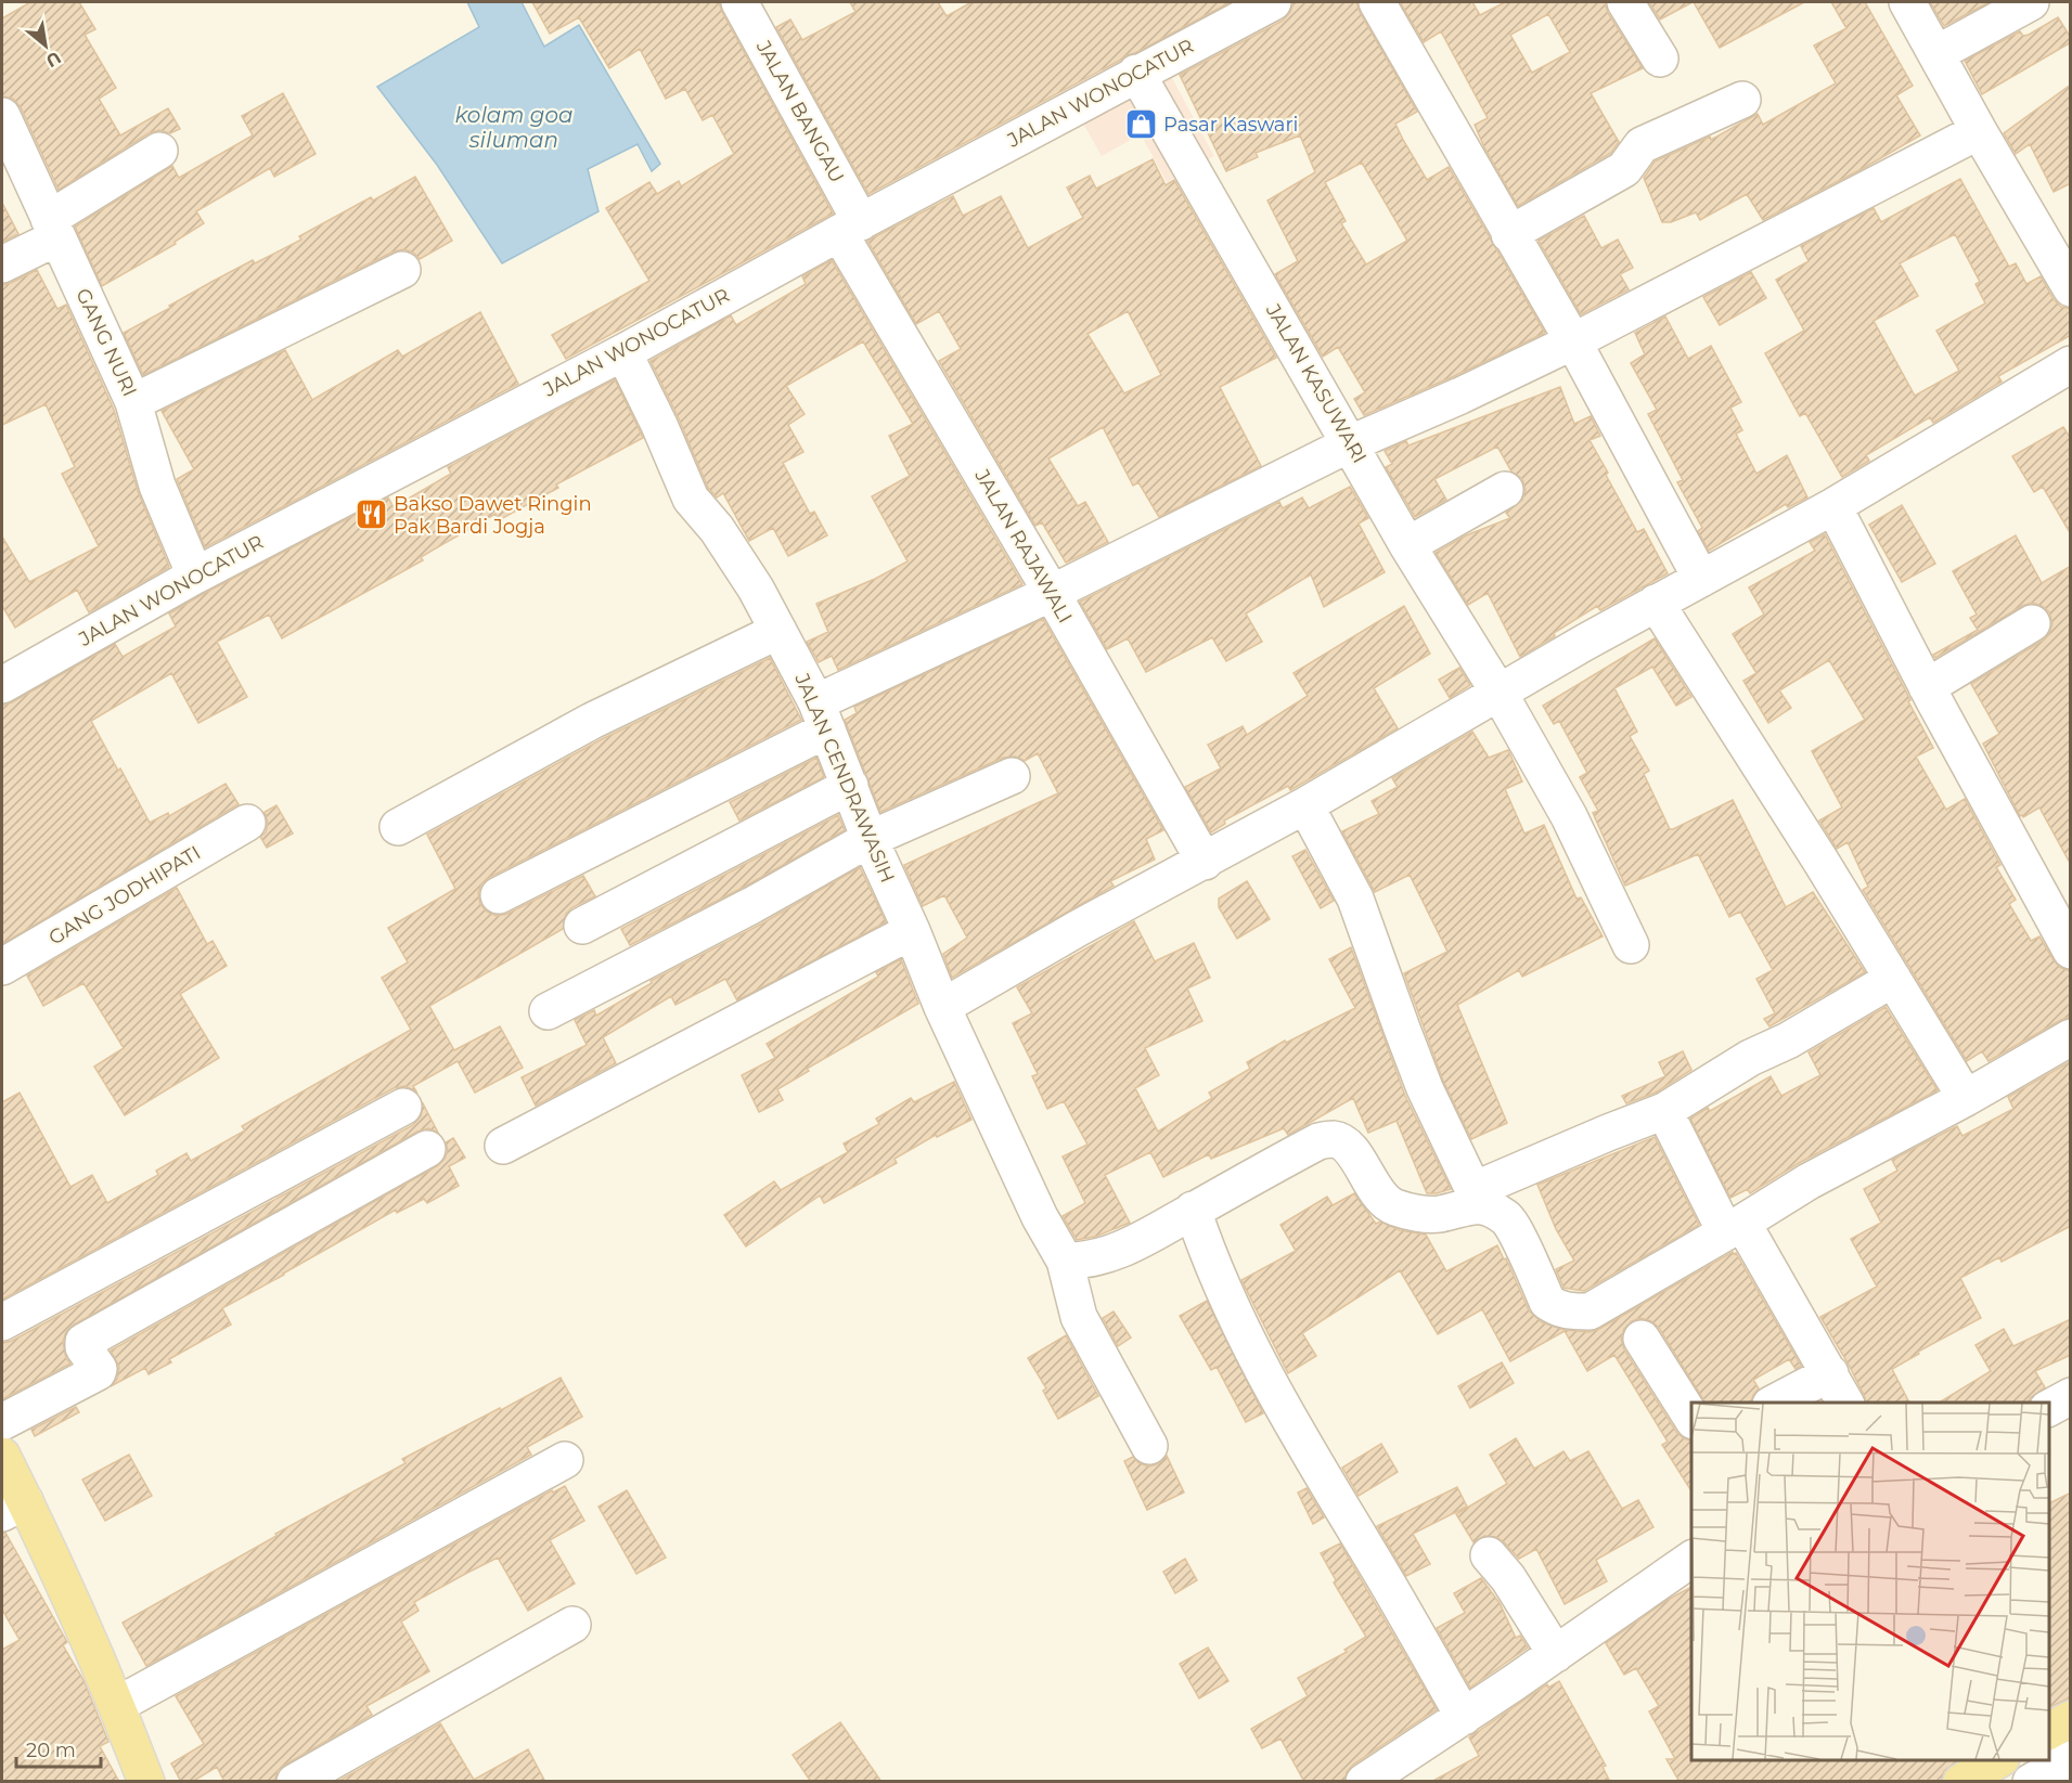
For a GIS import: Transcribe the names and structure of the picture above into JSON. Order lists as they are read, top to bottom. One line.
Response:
{"streets":{"street":["JALAN WONOCATUR","JALAN BANGAU","GANG NURI","JALAN KASUWARI","JALAN RAJAWALI","JALAN CENDRAWASIH","GANG JODHIPATI"]},"crossings":[["JALAN WONOCATUR","JALAN BANGAU"],["JALAN WONOCATUR","GANG NURI"],["JALAN WONOCATUR","JALAN KASUWARI"],["JALAN WONOCATUR","JALAN RAJAWALI"],["JALAN WONOCATUR","JALAN CENDRAWASIH"],["JALAN BANGAU","JALAN RAJAWALI"]],"water":["kolam goa siluman"],"places":{"shop":["Pasar Kaswari"],"restaurant":["Bakso Dawet Ringin Pak Bardi Jogja"]},"scale_bar":"20 m","north":"bottom right"}
